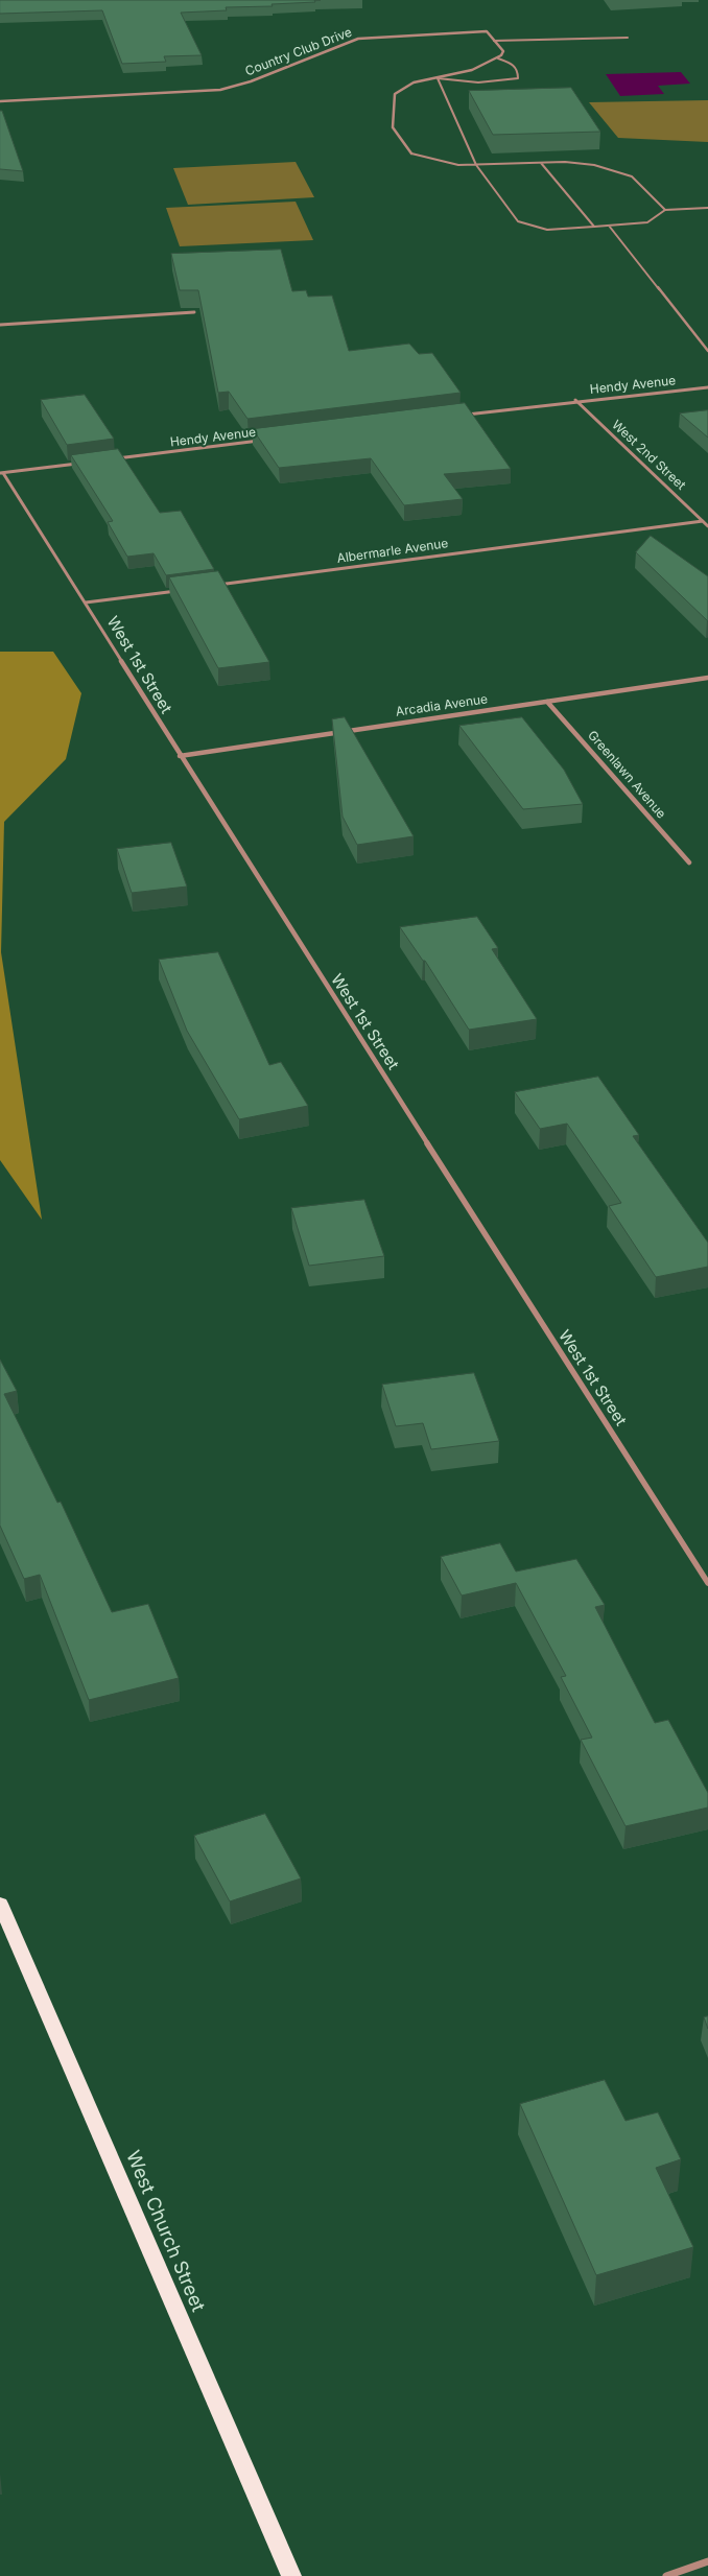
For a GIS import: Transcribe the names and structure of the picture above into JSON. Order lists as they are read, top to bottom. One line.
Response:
{"streets":{"main road":["West Church Street"],"street":["Country Club Drive","Hendy Avenue","West 2nd Street","Albermarle Avenue","West 1st Street","Arcadia Avenue","Greenlawn Avenue"]},"crossings":[["Hendy Avenue","West 2nd Street"],["West 2nd Street","Albermarle Avenue"],["West 1st Street","Arcadia Avenue"],["Arcadia Avenue","Greenlawn Avenue"]]}
